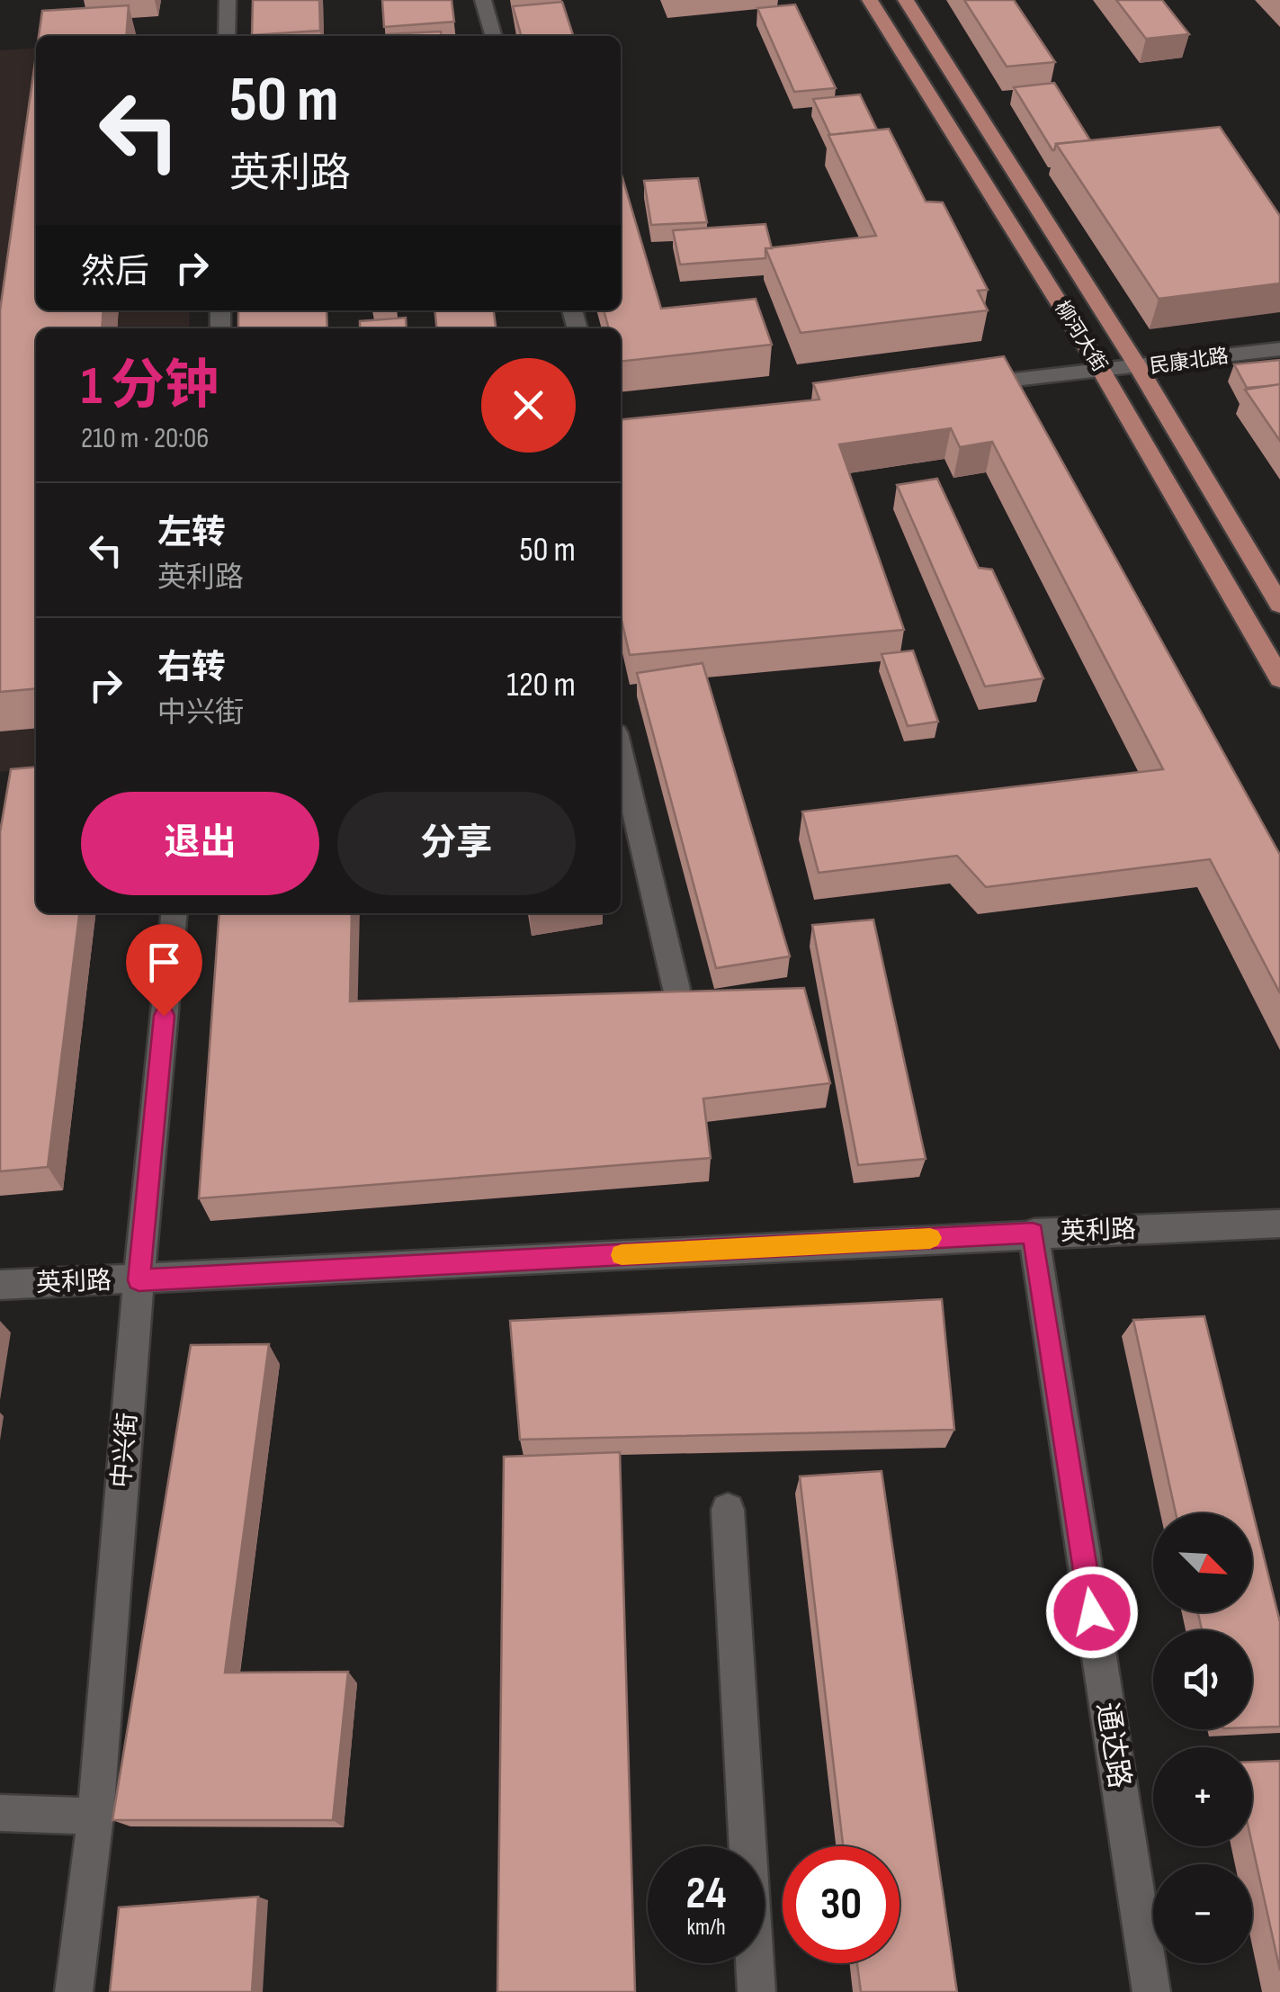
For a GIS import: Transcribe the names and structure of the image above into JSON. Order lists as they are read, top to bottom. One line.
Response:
{"streets":{"main road":["柳河大街"],"street":["民康北路","英利路","中兴街","通达路"]},"crossings":[["柳河大街","民康北路"],["英利路","中兴街"],["英利路","通达路"]],"north":"bottom right","page":{"turn":["50 m","英利路"],"then":"然后","heading":["1 分钟","210 m · 20:06"],"list":[{"name":"左转","note":"英利路","value":"50 m"},{"name":"右转","note":"中兴街","value":"120 m"}],"buttons":["退出","分享"],"map_buttons":["+","−"],"speed":"24 km/h","limit":"30"}}
